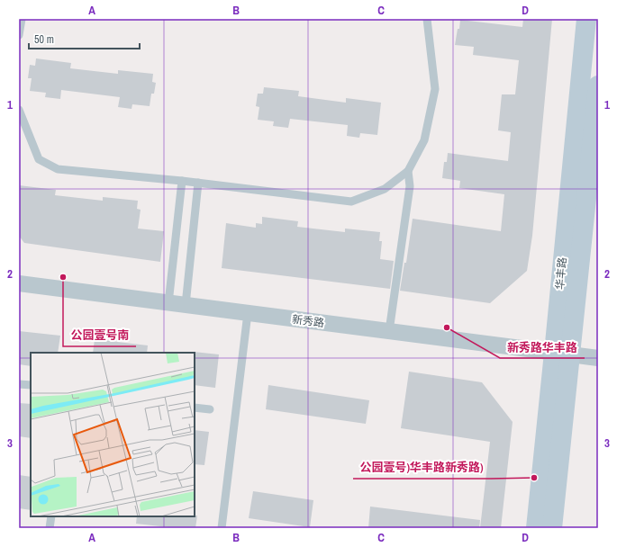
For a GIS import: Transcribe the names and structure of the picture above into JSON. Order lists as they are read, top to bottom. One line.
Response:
{"streets":{"street":["华丰路","新秀路"]},"crossings":[["华丰路","新秀路"]],"places":["公园壹号南","新秀路华丰路","公园壹号)华丰路新秀路)"],"scale_bar":"50 m","grid":{"columns":["A","B","C","D"],"rows":["1","2","3"]}}
